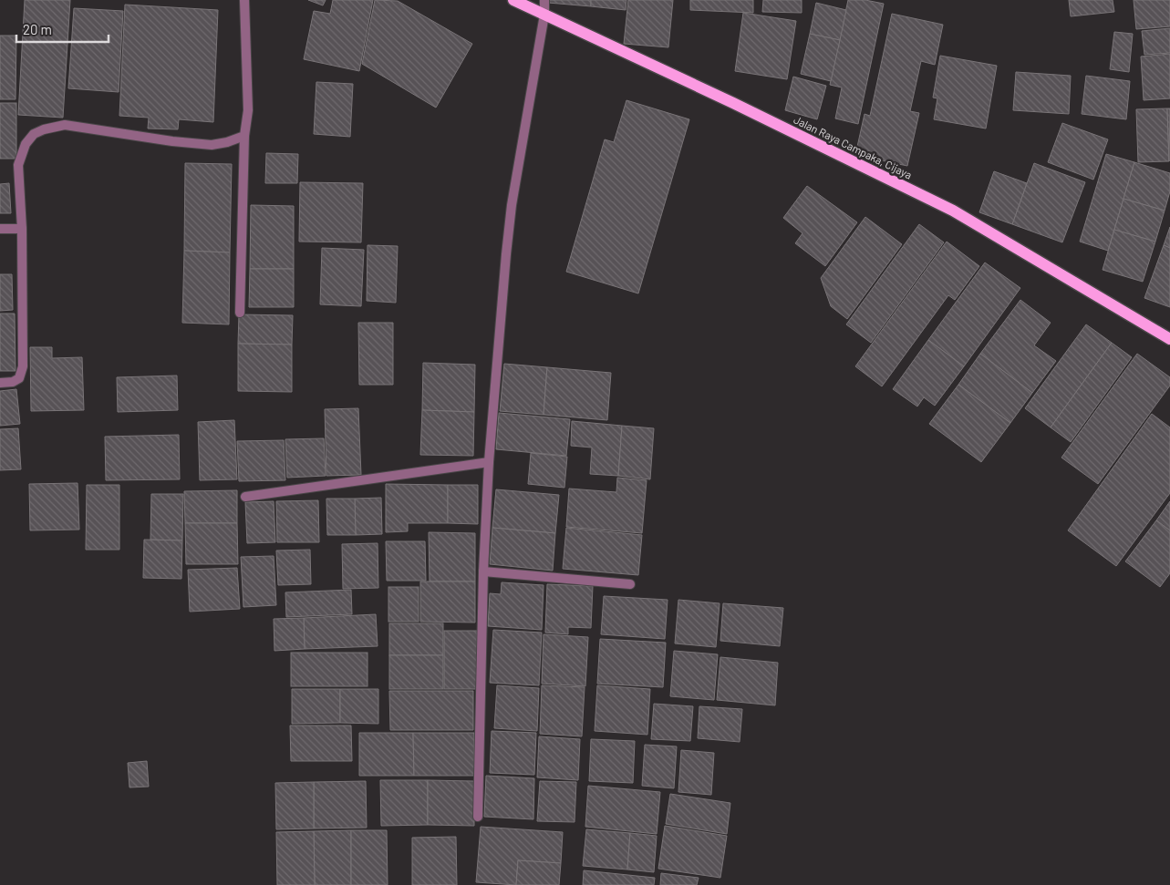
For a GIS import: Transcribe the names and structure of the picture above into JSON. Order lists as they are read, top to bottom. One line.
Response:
{"streets":{"main road":["Jalan Raya Campaka, Cijaya"]},"scale_bar":"20 m"}
